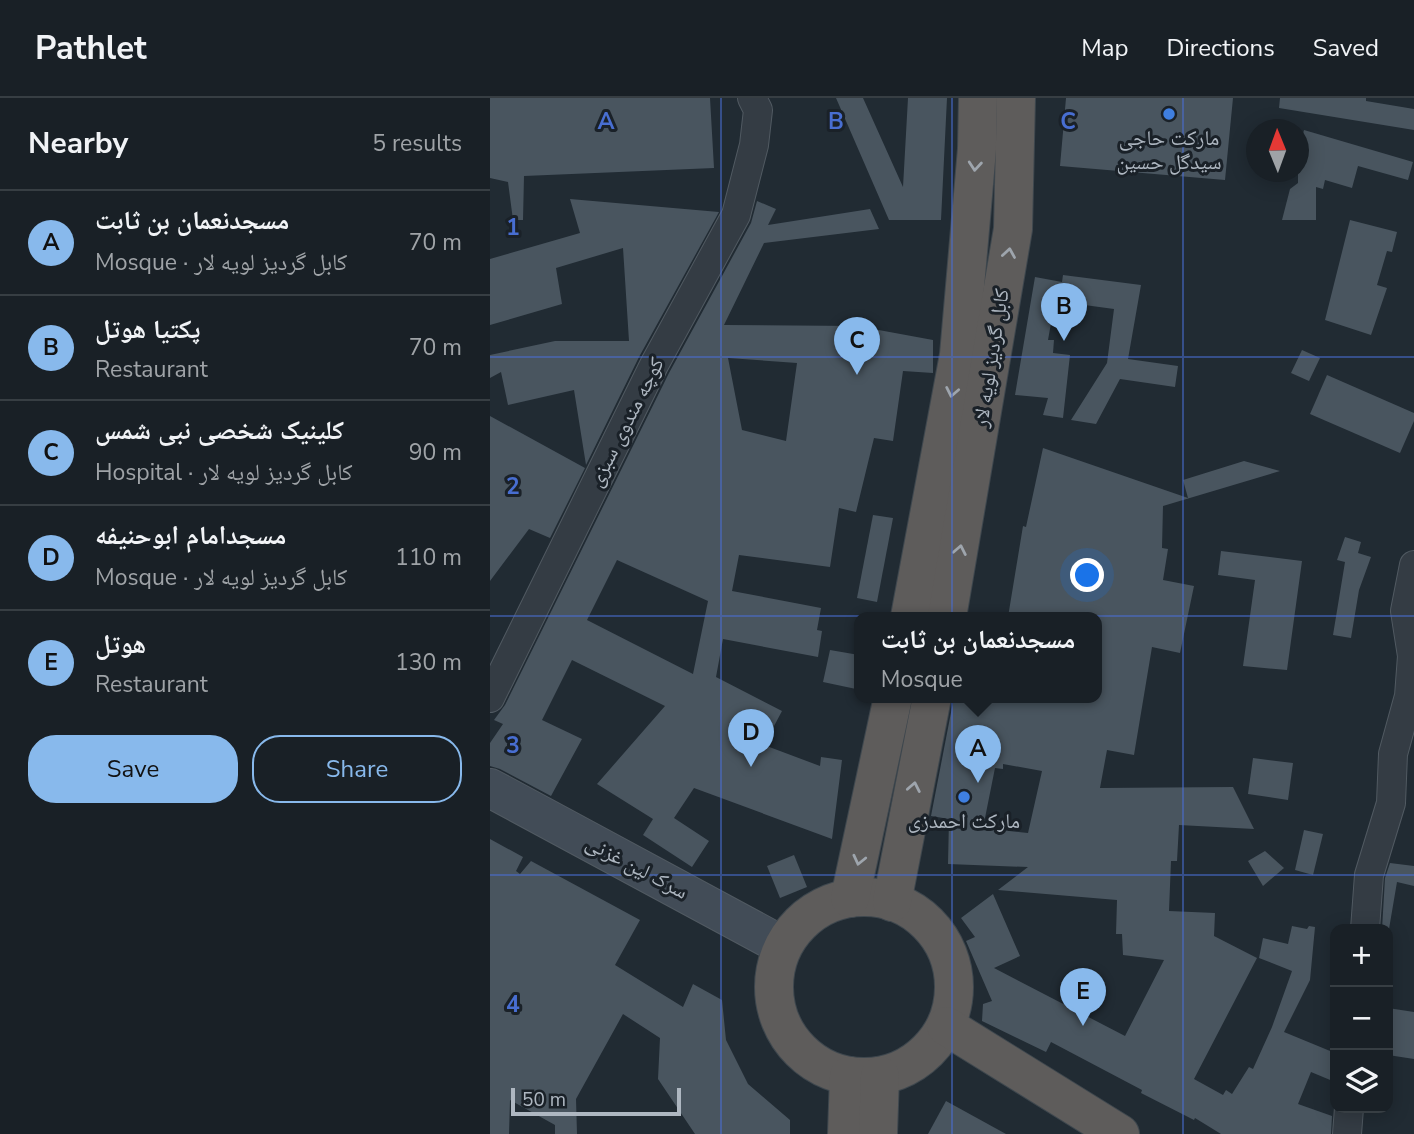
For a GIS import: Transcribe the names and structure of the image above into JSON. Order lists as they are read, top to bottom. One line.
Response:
{"streets":{"highway":["کابل گردیز لویه لار"],"main road":["سرک لین غزنی"],"street":["کوچه مندوی سبزی"]},"places":["مارکت حاجی سیدگل حسین","مارکت احمدزی"],"scale_bar":"50 m","north":"top","page":{"header":"Pathlet","nav":["Map","Directions","Saved"],"heading":["Nearby","5 results"],"list":[{"mark":"A","name":"مسجدنعمان بن ثابت","note":"Mosque · کابل گردیز لویه لار","value":"70 m"},{"mark":"B","name":"پکتیا هوتل","note":"Restaurant","value":"70 m"},{"mark":"C","name":"کلینیک شخصی نبی شمس","note":"Hospital · کابل گردیز لویه لار","value":"90 m"},{"mark":"D","name":"مسجدامام ابوحنیفه","note":"Mosque · کابل گردیز لویه لار","value":"110 m"},{"mark":"E","name":"هوتل","note":"Restaurant","value":"130 m"}],"pins":["B","C","D","A","E"],"popup":["مسجدنعمان بن ثابت","Mosque"],"buttons":["Save","Share"],"map_buttons":["+","−"],"scale":"50 m"},"grid":{"columns":["A","B","C"],"rows":["1","2","3","4"]}}
